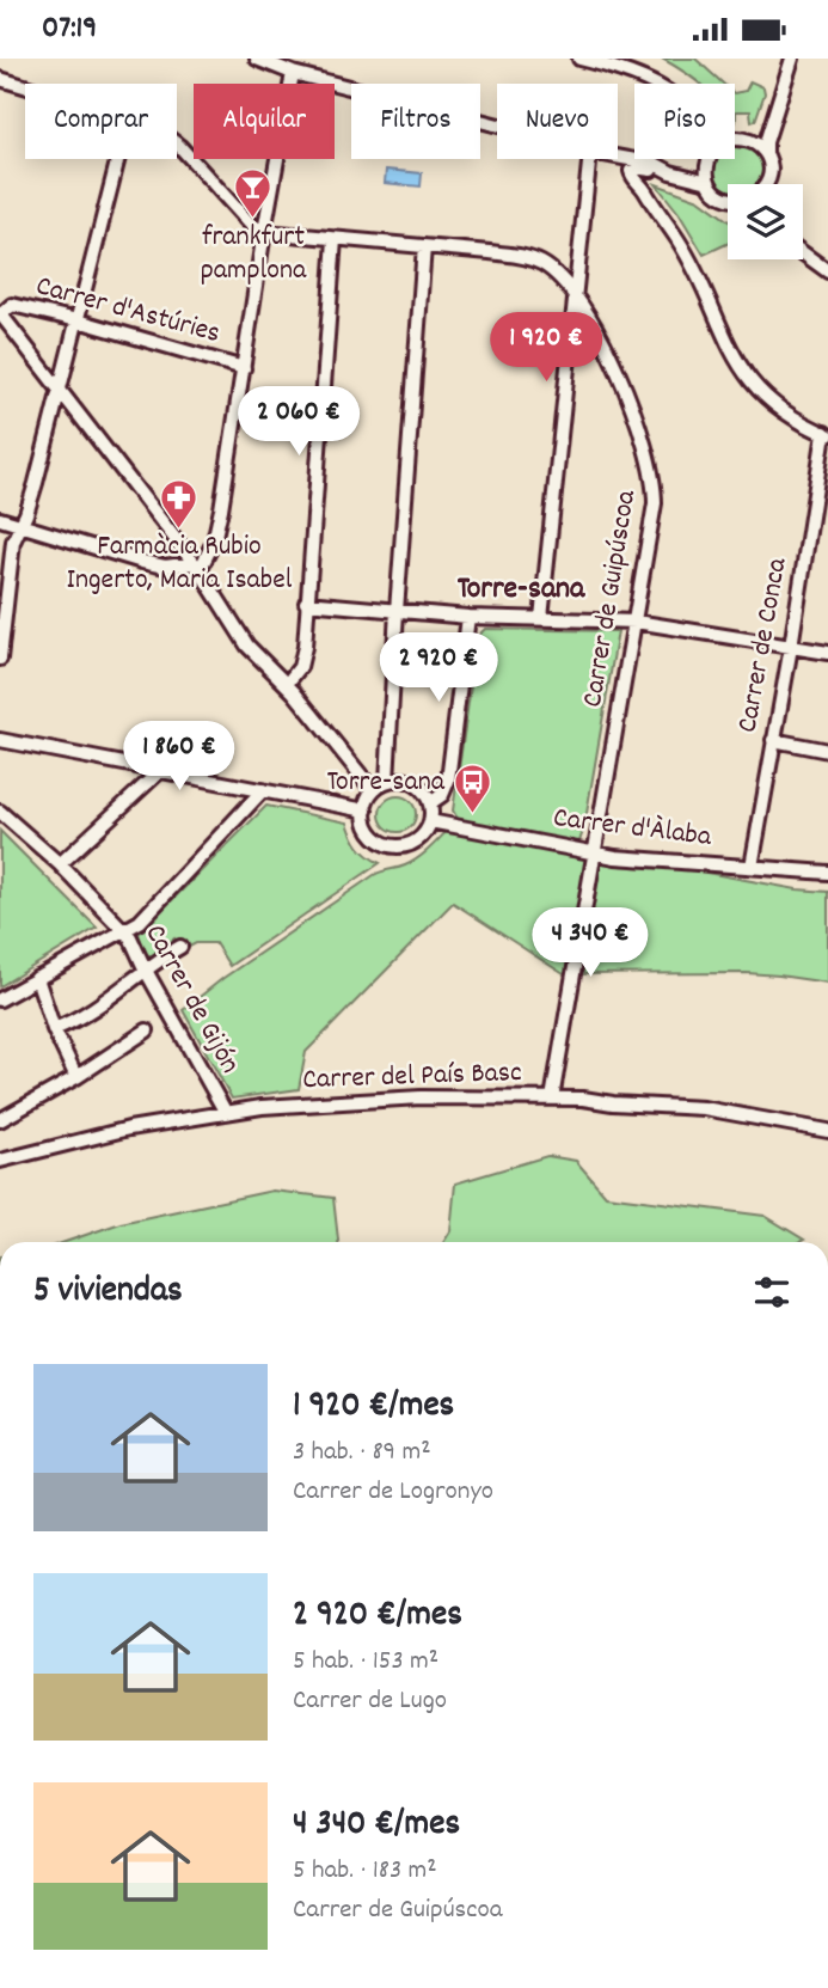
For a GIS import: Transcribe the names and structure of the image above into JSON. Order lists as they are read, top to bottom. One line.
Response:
{"streets":{"street":["Carrer d'Astúries","Carrer de Guipúscoa","Carrer de Conca","Carrer d'Àlaba","Carrer de Gijón","Carrer del País Basc"]},"crossings":[["Carrer de Guipúscoa","Carrer d'Àlaba"],["Carrer de Guipúscoa","Carrer del País Basc"],["Carrer de Conca","Carrer d'Àlaba"],["Carrer de Gijón","Carrer del País Basc"]],"districts":["Torre-sana"],"places":{"bar":["frankfurt pamplona"],"pharmacy":["Farmàcia Rubio Ingerto, Maria Isabel"],"bus stop":["Torre-sana"]},"page":{"status":"07:19","chip":["Comprar","Alquilar","Filtros","Nuevo","Piso"],"price":["1 920 €","2 060 €","2 920 €","1 860 €","4 340 €"],"heading":"5 viviendas","list":[{"name":"1 920 €/mes","note":"3 hab. · 89 m² · Carrer de Logronyo"},{"name":"2 920 €/mes","note":"5 hab. · 153 m² · Carrer de Lugo"},{"name":"4 340 €/mes","note":"5 hab. · 183 m² · Carrer de Guipúscoa"}]}}
